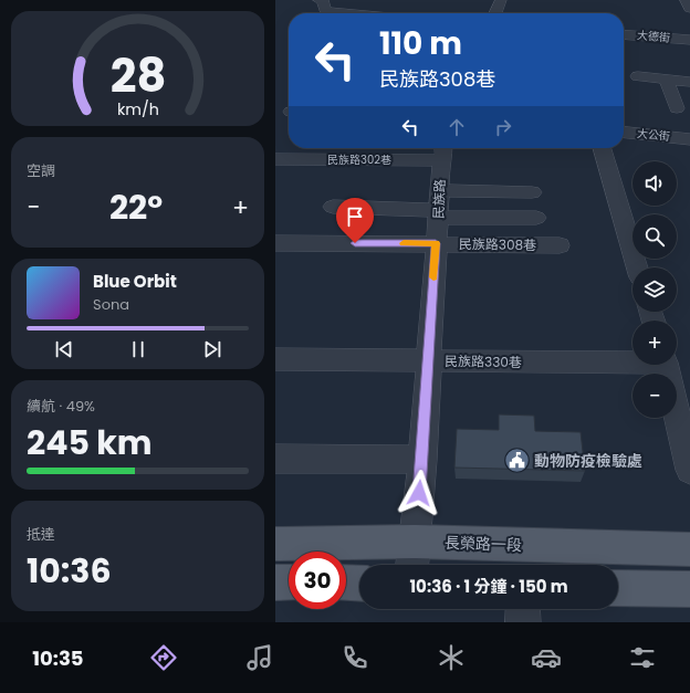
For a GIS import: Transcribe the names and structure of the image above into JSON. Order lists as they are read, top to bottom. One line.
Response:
{"streets":{"main road":["長榮路一段"],"street":["大德街","大公街","民族路302巷","民族路","民族路308巷","民族路330巷"]},"crossings":[["民族路302巷","民族路"],["民族路","民族路308巷"],["民族路","民族路330巷"],["民族路","長榮路一段"]],"places":{"public building":["動物防疫檢驗處"]},"page":{"turn":["110 m","民族路308巷"],"tile":["空調",["續航 · 49%","245 km"],["抵達","10:36"]],"map_buttons":["+","−"],"heat":["−","22°","+"],"song":["Blue Orbit","Sona"],"limit":"30","trip":"10:36 · 1 分鐘 · 150 m","tabs":"10:35","gauge":["28","km/h"]}}
